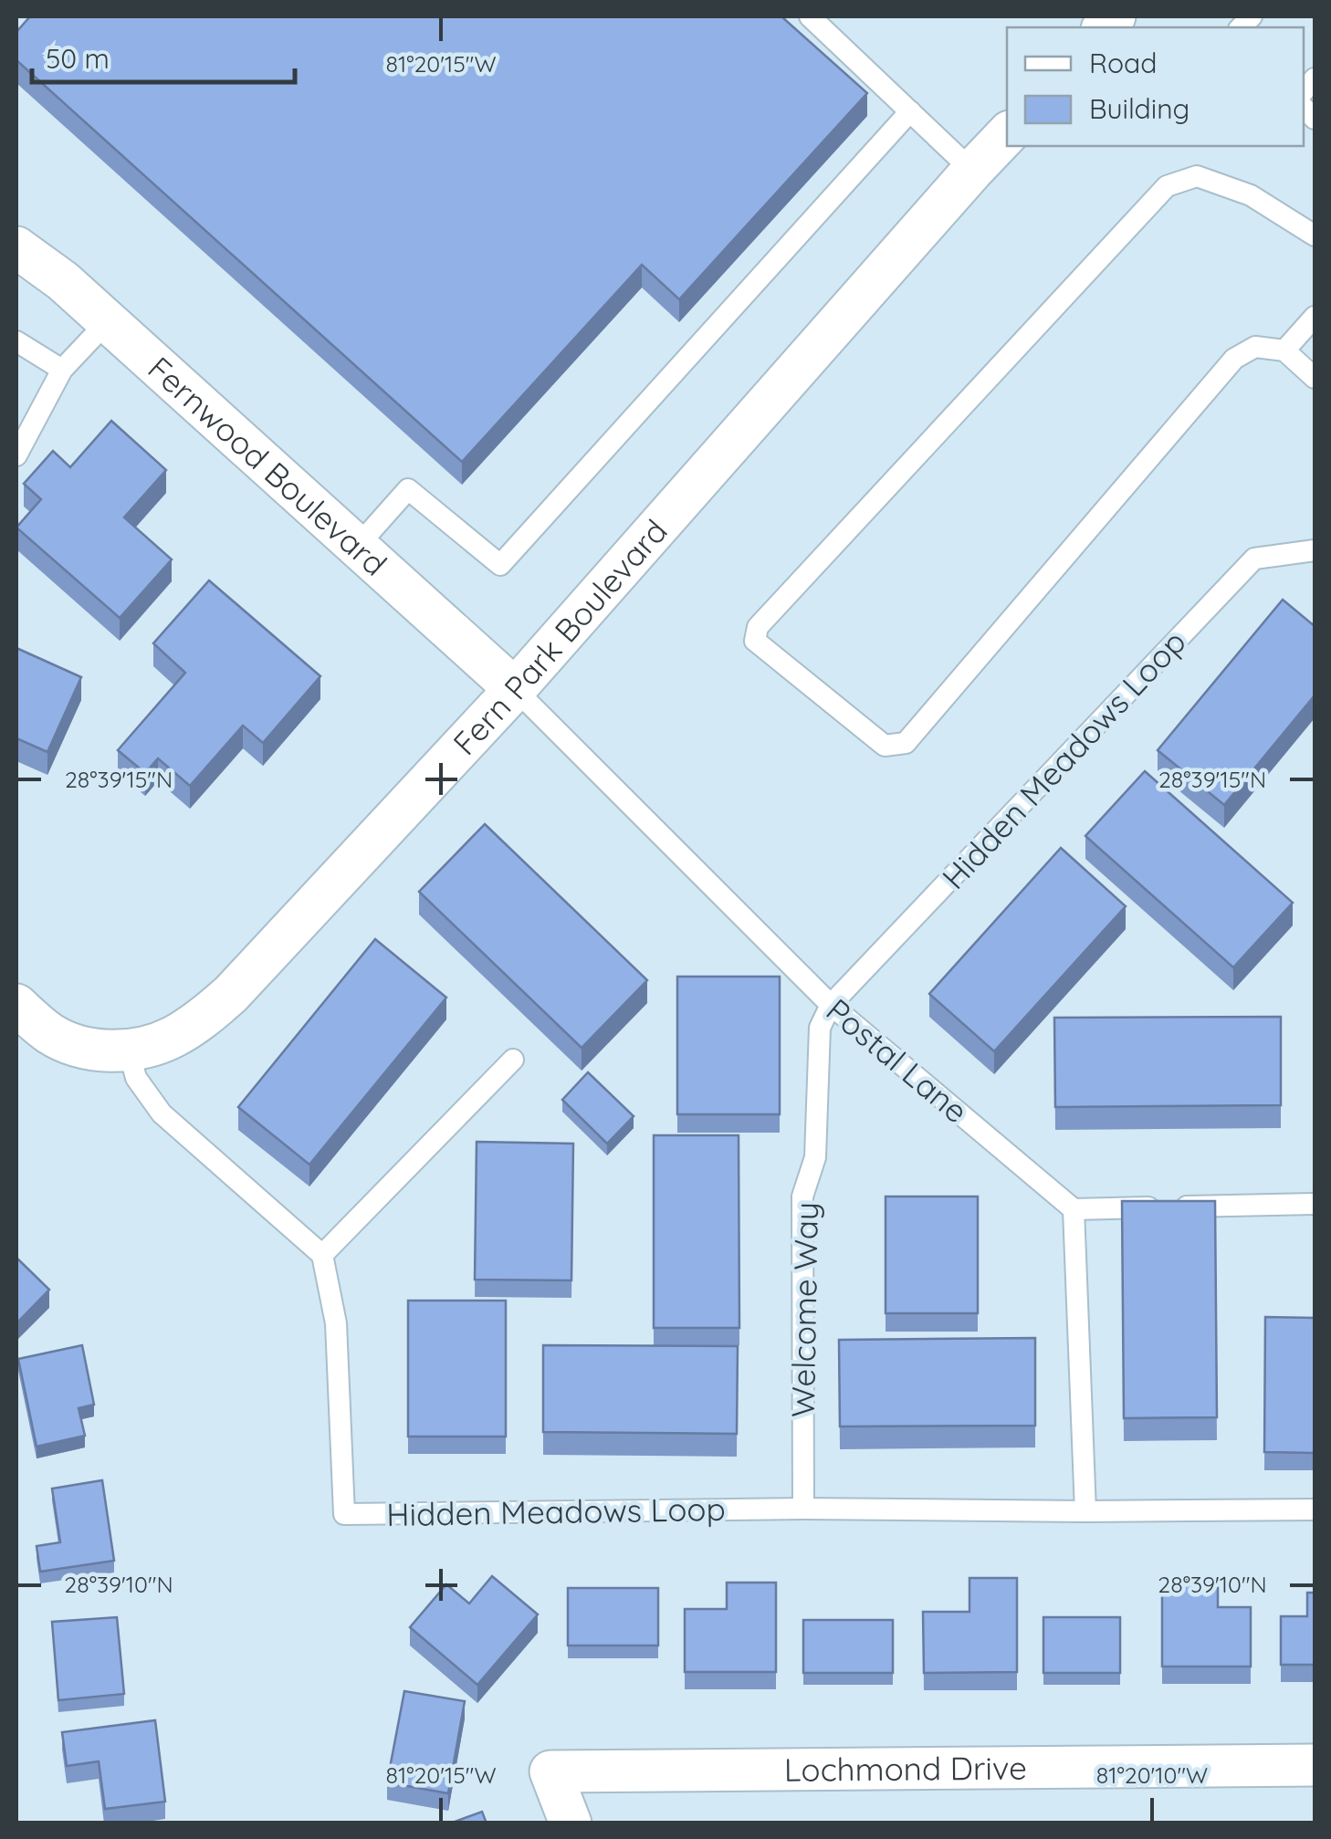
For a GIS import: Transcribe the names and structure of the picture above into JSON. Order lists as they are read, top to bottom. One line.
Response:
{"streets":{"street":["Fernwood Boulevard","Fern Park Boulevard","Lochmond Drive"],"lane":["Hidden Meadows Loop","Postal Lane","Welcome Way"]},"crossings":[["Fernwood Boulevard","Fern Park Boulevard"],["Fernwood Boulevard","Postal Lane"],["Fern Park Boulevard","Postal Lane"],["Hidden Meadows Loop","Postal Lane"],["Hidden Meadows Loop","Welcome Way"],["Postal Lane","Welcome Way"]],"legend":["Road","Building"],"scale_bar":"50 m","coordinates":["81°20'15\"W","28°39'15\"N","28°39'10\"N","81°20'10\"W"]}
